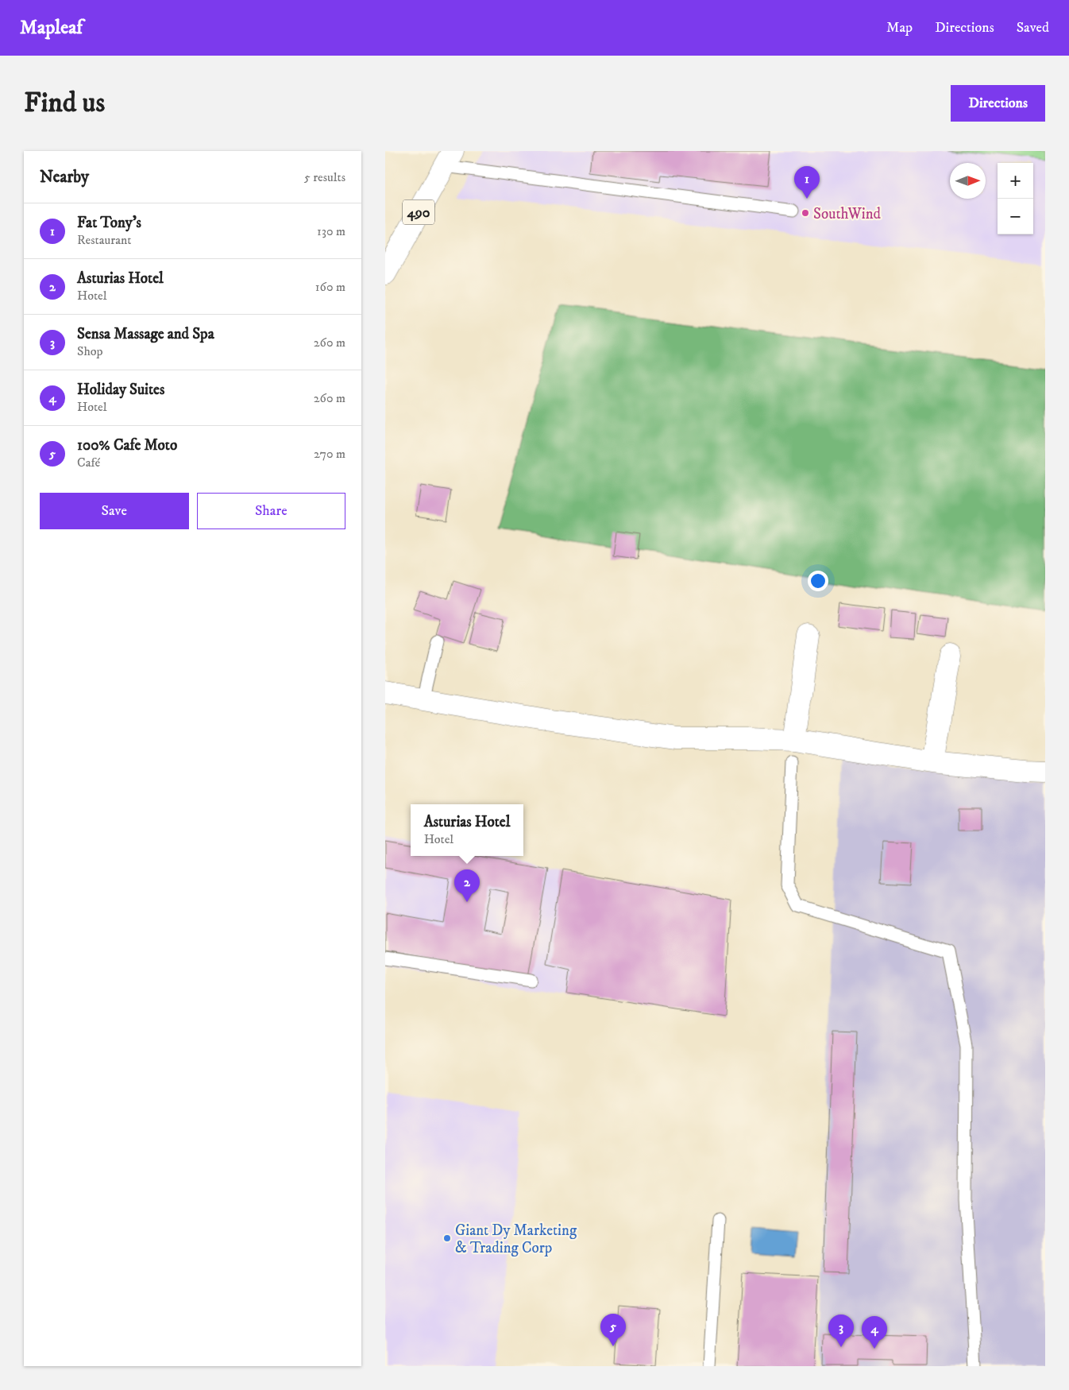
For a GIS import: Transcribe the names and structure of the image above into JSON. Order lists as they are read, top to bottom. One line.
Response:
{"streets":{"street":["490"]},"places":["SouthWind","Giant Dy Marketing & Trading Corp"],"north":"right","page":{"header":"Mapleaf","nav":["Map","Directions","Saved"],"buttons":["Directions",["Save","Share"]],"title":"Find us","heading":["Nearby","5 results"],"map_buttons":["+","−"],"pins":["1","2","5","3","4"],"list":[{"mark":"1","name":"Fat Tony’s","note":"Restaurant","value":"130 m"},{"mark":"2","name":"Asturias Hotel","note":"Hotel","value":"160 m"},{"mark":"3","name":"Sensa Massage and Spa","note":"Shop","value":"260 m"},{"mark":"4","name":"Holiday Suites","note":"Hotel","value":"260 m"},{"mark":"5","name":"100% Cafe Moto","note":"Café","value":"270 m"}],"popup":["Asturias Hotel","Hotel"]}}
